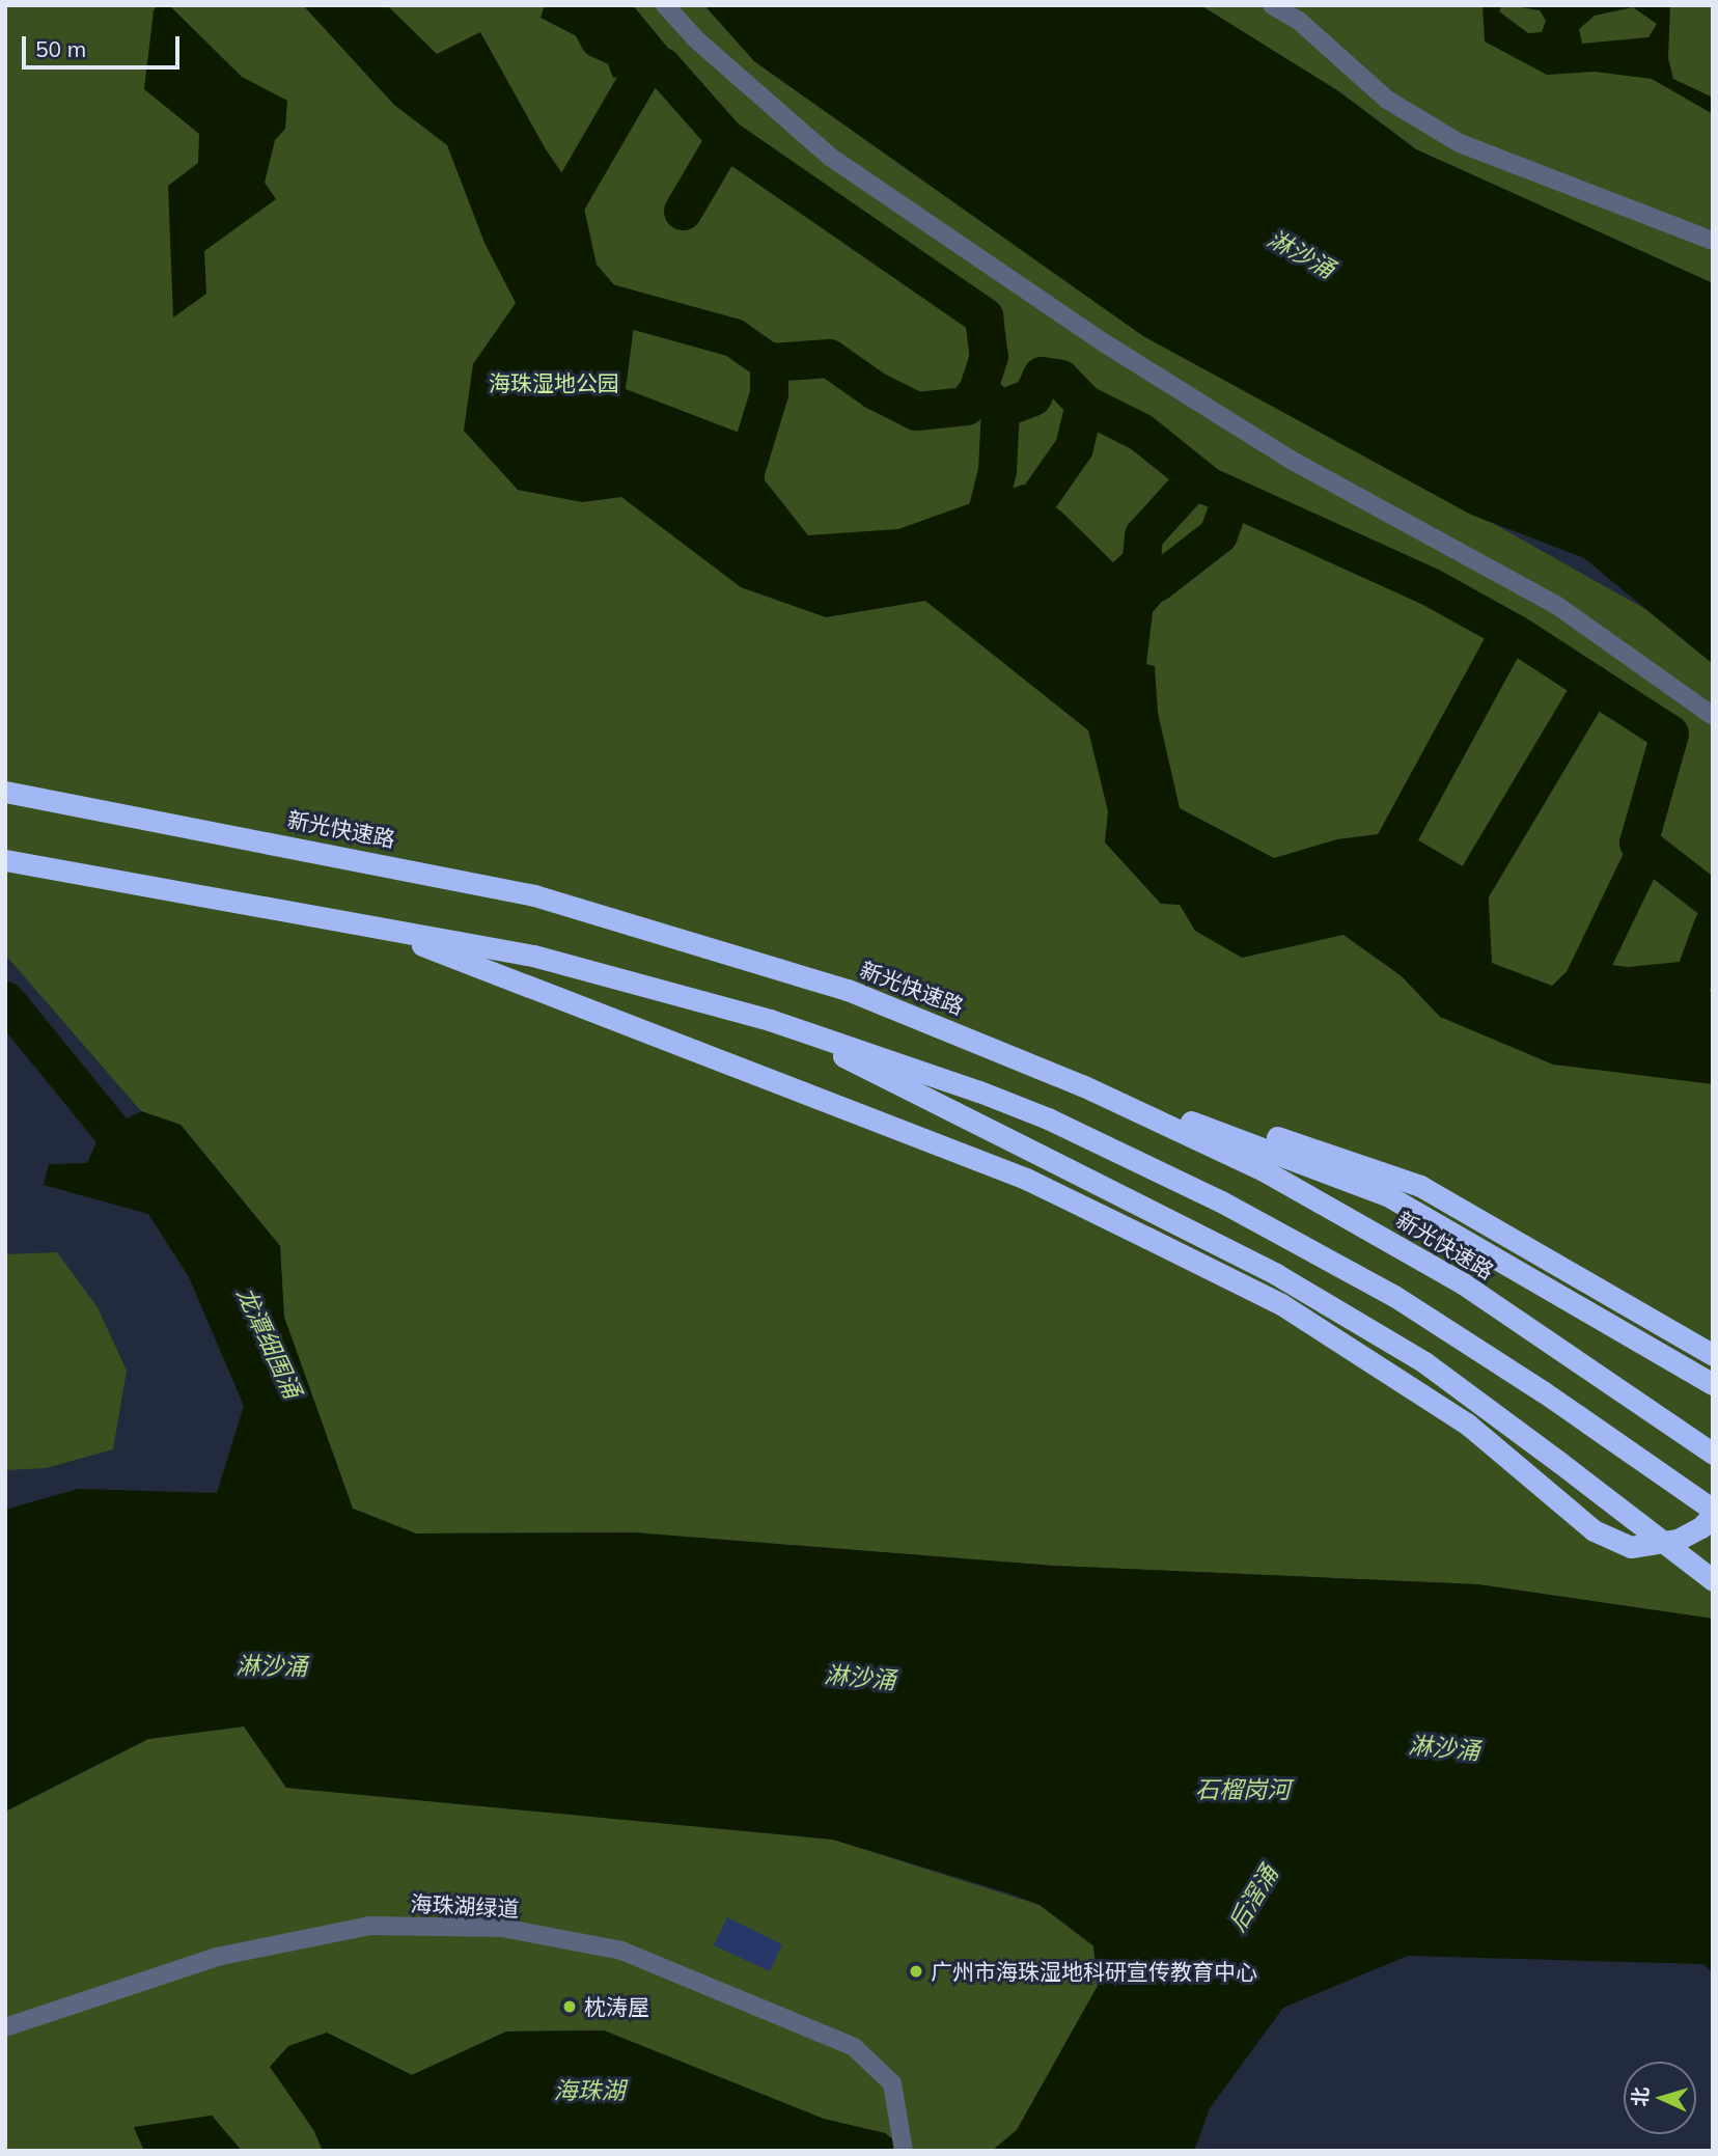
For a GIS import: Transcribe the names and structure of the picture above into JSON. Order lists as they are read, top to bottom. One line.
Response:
{"streets":{"highway":["新光快速路"],"street":["海珠湖绿道"]},"water":["淋沙涌","龙潭细围涌","石榴岗河","后滘涌","海珠湖"],"parks":["海珠湿地公园"],"places":["广州市海珠湿地科研宣传教育中心","枕涛屋"],"scale_bar":"50 m","north":"left"}
